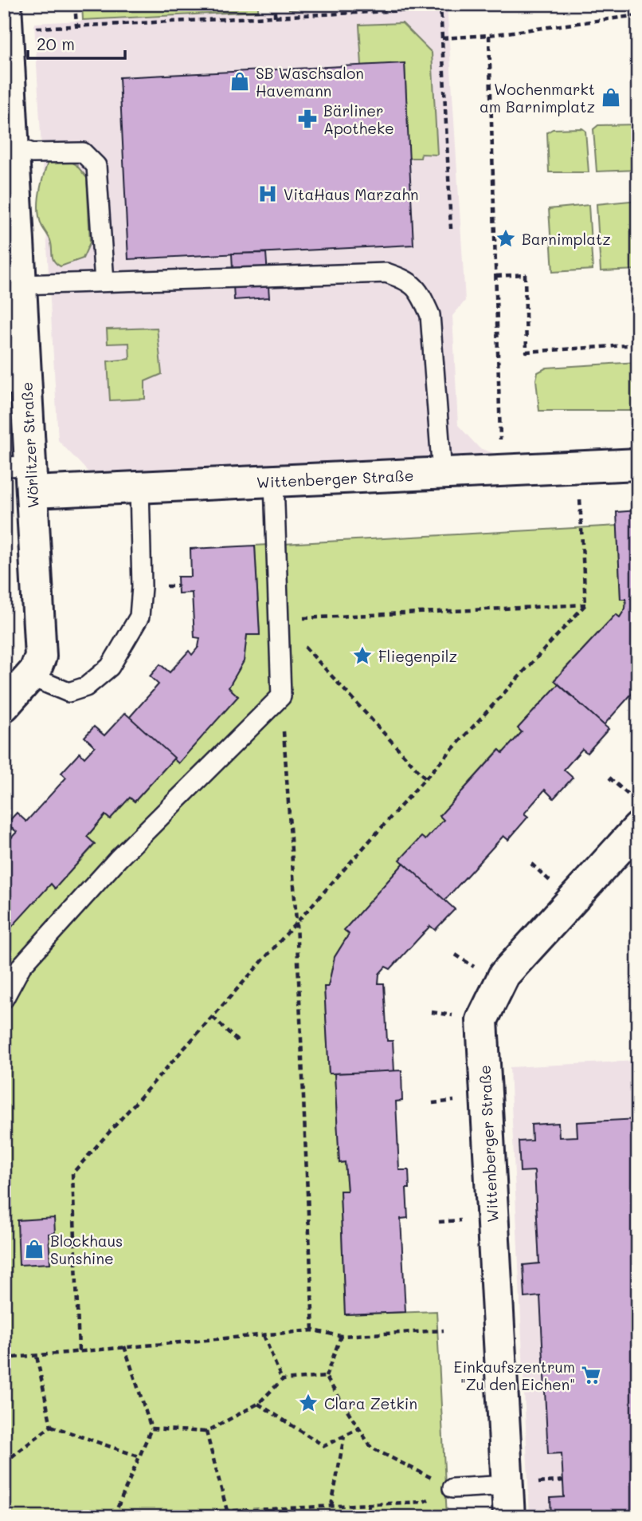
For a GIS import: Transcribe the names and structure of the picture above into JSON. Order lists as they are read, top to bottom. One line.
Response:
{"streets":{"street":["Wörlitzer Straße","Wittenberger Straße"]},"crossings":[["Wörlitzer Straße","Wittenberger Straße"]],"places":{"shop":["SB Waschsalon Havemann","Wochenmarkt am Barnimplatz","Blockhaus Sunshine"],"pharmacy":["Bärliner Apotheke"],"hospital":["VitaHaus Marzahn"],"place":["Barnimplatz","Fliegenpilz","Clara Zetkin"],"supermarket":["Einkaufszentrum \"Zu den Eichen\""]},"scale_bar":"20 m"}
